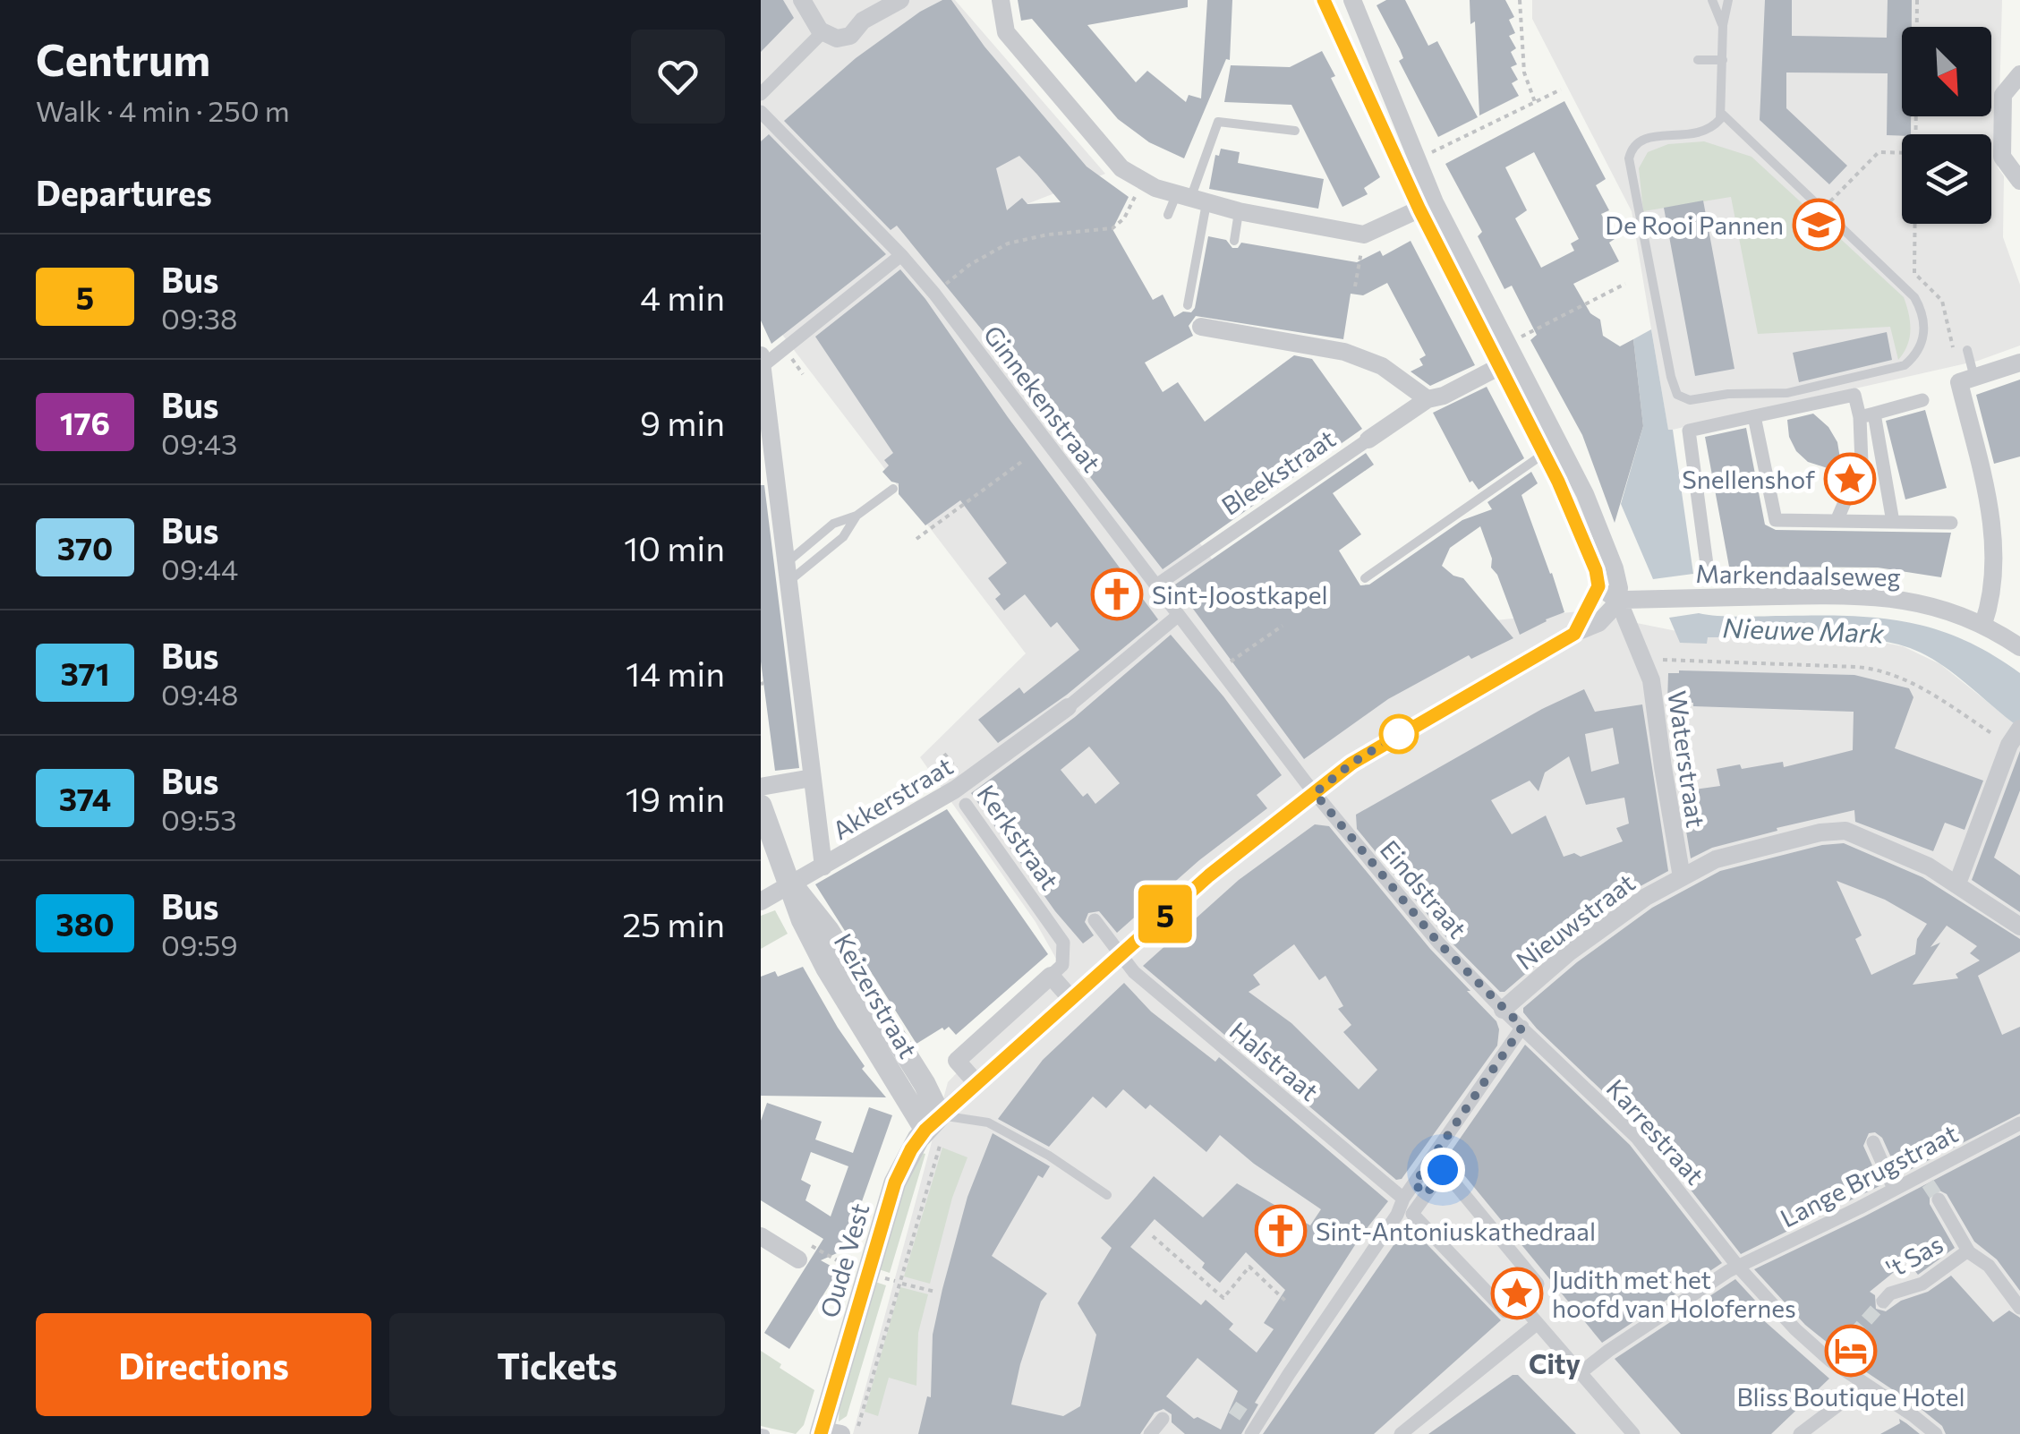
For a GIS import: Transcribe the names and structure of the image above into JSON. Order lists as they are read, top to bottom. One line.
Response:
{"streets":{"street":["Ginnekenstraat","Bleekstraat","Markendaalseweg","Waterstraat","Akkerstraat","Kerkstraat","Eindstraat","Nieuwstraat","Keizerstraat","Halstraat","Karrestraat","Lange Brugstraat","'t Sas","Oude Vest"]},"crossings":[["Ginnekenstraat","Bleekstraat"],["Ginnekenstraat","Akkerstraat"],["Ginnekenstraat","Eindstraat"],["Ginnekenstraat","Oude Vest"],["Markendaalseweg","Waterstraat"],["Markendaalseweg","Oude Vest"],["Waterstraat","Nieuwstraat"],["Waterstraat","Oude Vest"],["Akkerstraat","Kerkstraat"],["Akkerstraat","Keizerstraat"],["Eindstraat","Nieuwstraat"],["Eindstraat","Karrestraat"],["Eindstraat","Oude Vest"],["Nieuwstraat","Karrestraat"],["Keizerstraat","Oude Vest"],["Halstraat","Oude Vest"],["Karrestraat","Lange Brugstraat"]],"districts":["City"],"water":["Nieuwe Mark"],"places":{"school or university":["De Rooi Pannen"],"place":["Snellenshof","Judith met het hoofd van Holofernes"],"church":["Sint-Joostkapel","Sint-Antoniuskathedraal"],"hotel":["Bliss Boutique Hotel"]},"lines":["bus line 5"],"north":"bottom right","page":{"heading":[["Centrum","Walk · 4 min · 250 m"],"Departures"],"on_map":"5","list":[{"mark":"5","name":"Bus","note":"09:38","value":"4 min"},{"mark":"176","name":"Bus","note":"09:43","value":"9 min"},{"mark":"370","name":"Bus","note":"09:44","value":"10 min"},{"mark":"371","name":"Bus","note":"09:48","value":"14 min"},{"mark":"374","name":"Bus","note":"09:53","value":"19 min"},{"mark":"380","name":"Bus","note":"09:59","value":"25 min"}],"buttons":["Directions","Tickets"]}}
